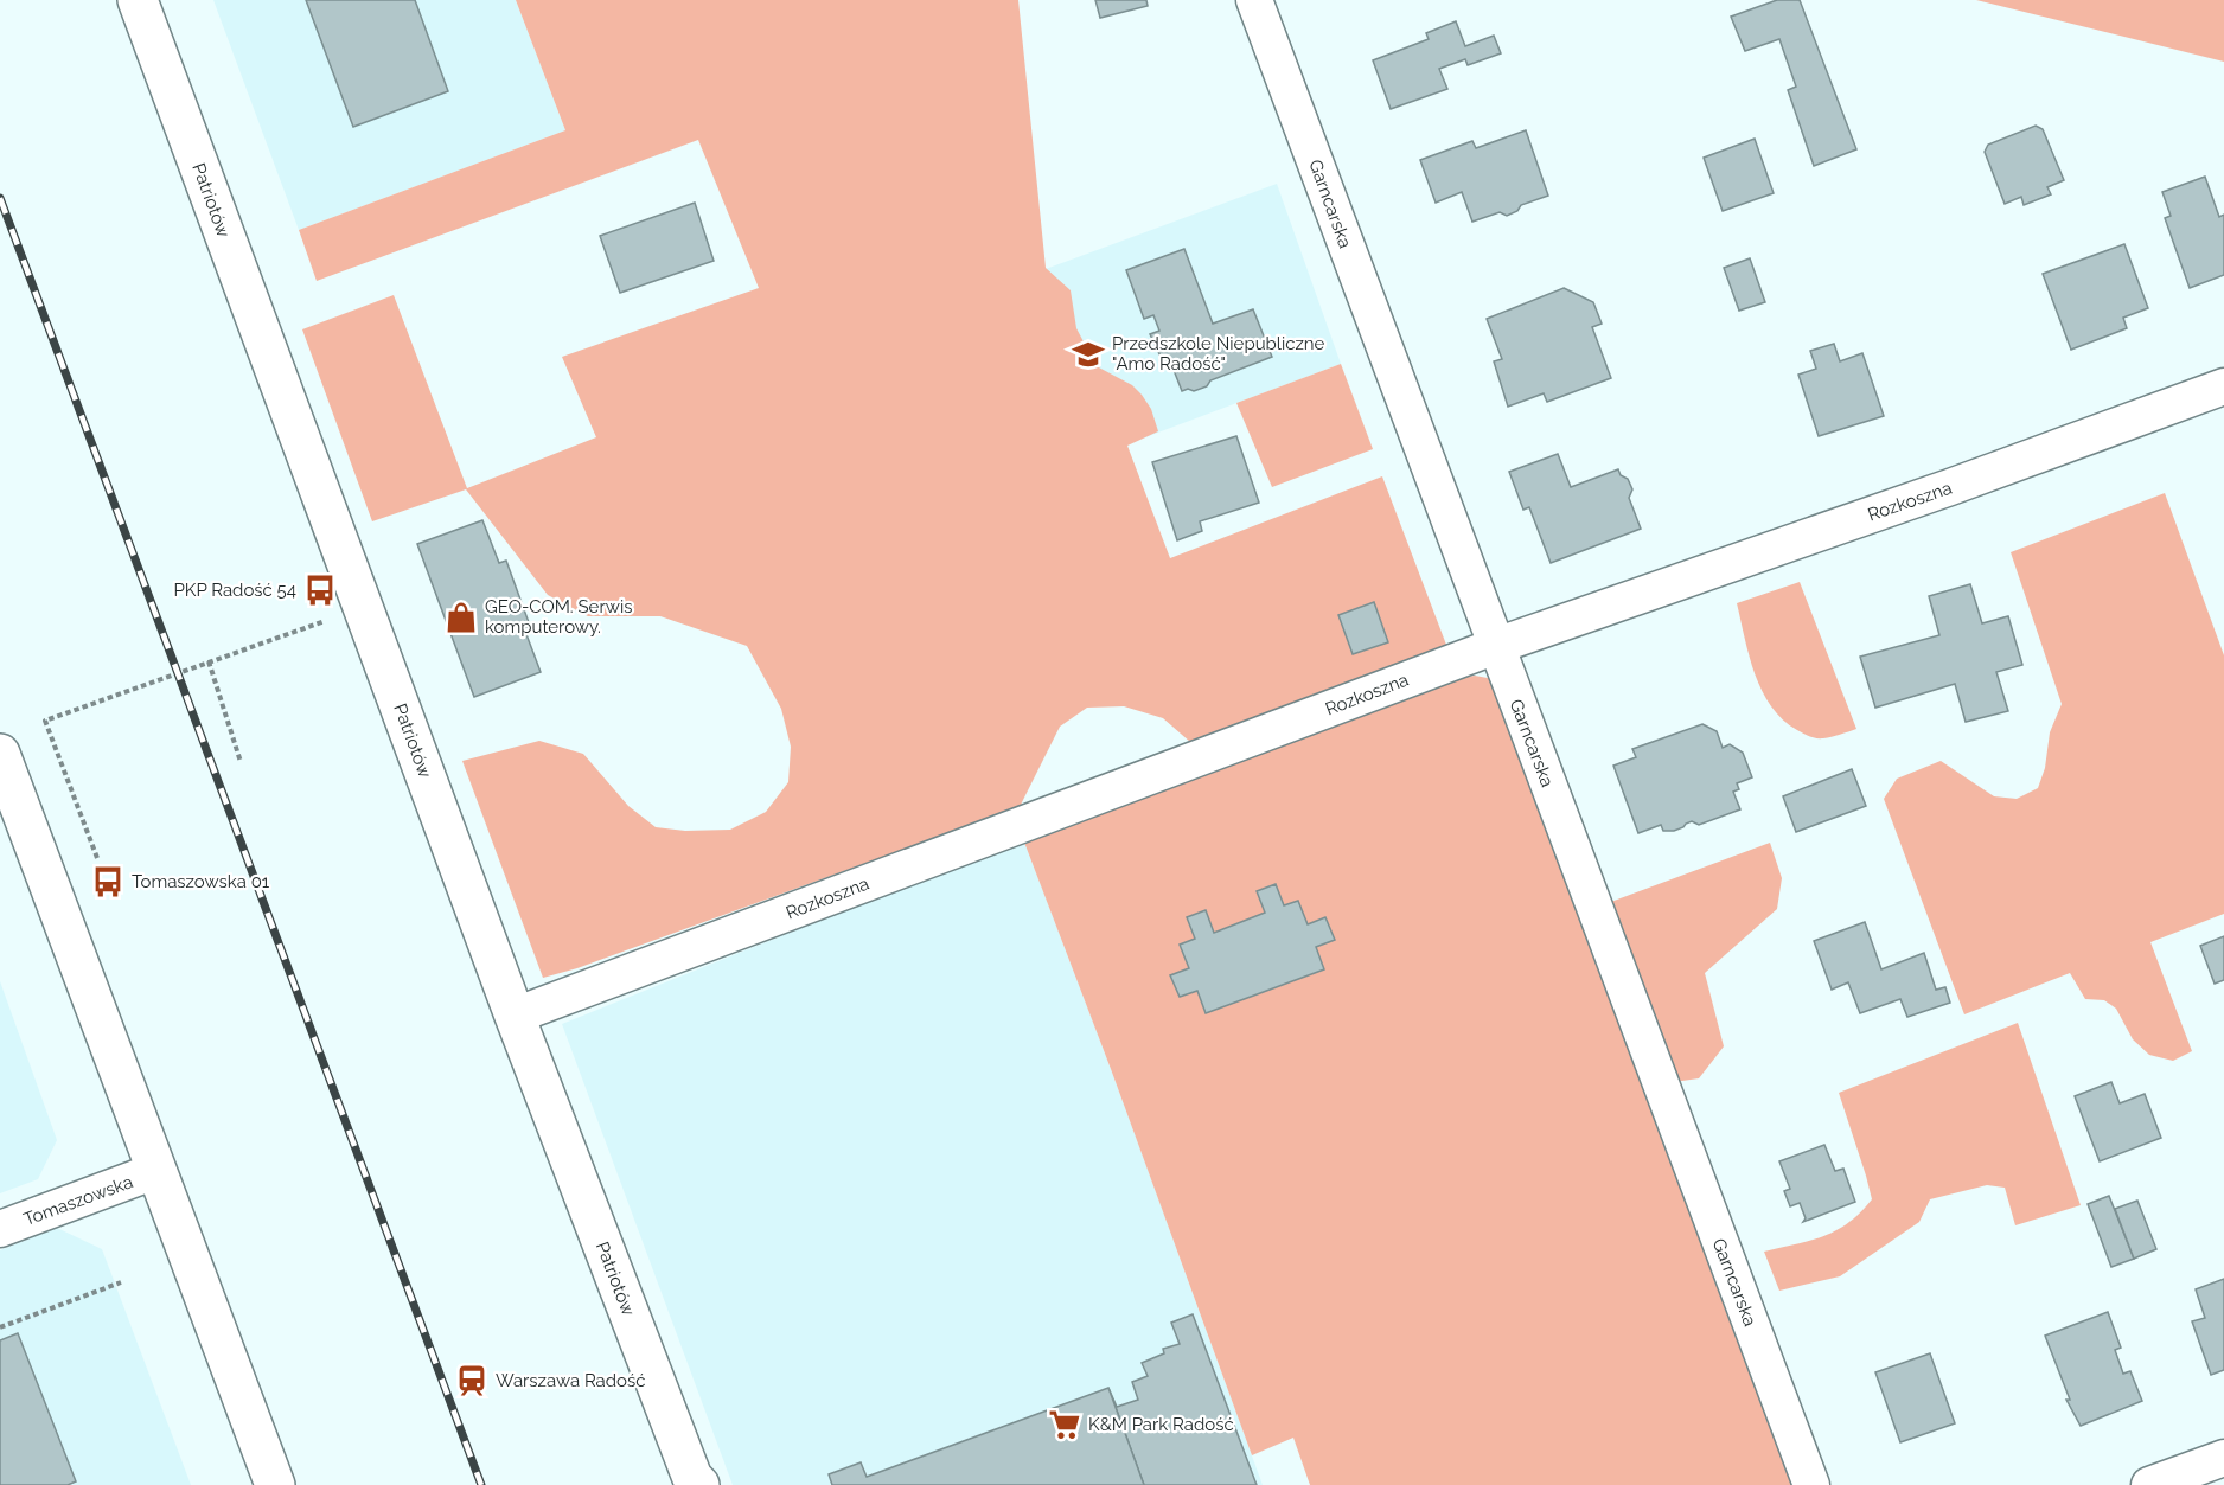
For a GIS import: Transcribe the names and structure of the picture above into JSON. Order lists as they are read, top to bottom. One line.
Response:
{"streets":{"main road":["Patriotów"],"street":["Garncarska","Rozkoszna","Tomaszowska"]},"crossings":[["Patriotów","Rozkoszna"],["Garncarska","Rozkoszna"]],"places":{"school or university":["Przedszkole Niepubliczne \"Amo Radość\""],"bus stop":["PKP Radość 54","Tomaszowska 01"],"shop":["GEO-COM. Serwis komputerowy."],"station":["Warszawa Radość"],"supermarket":["K&M Park Radość"]}}
